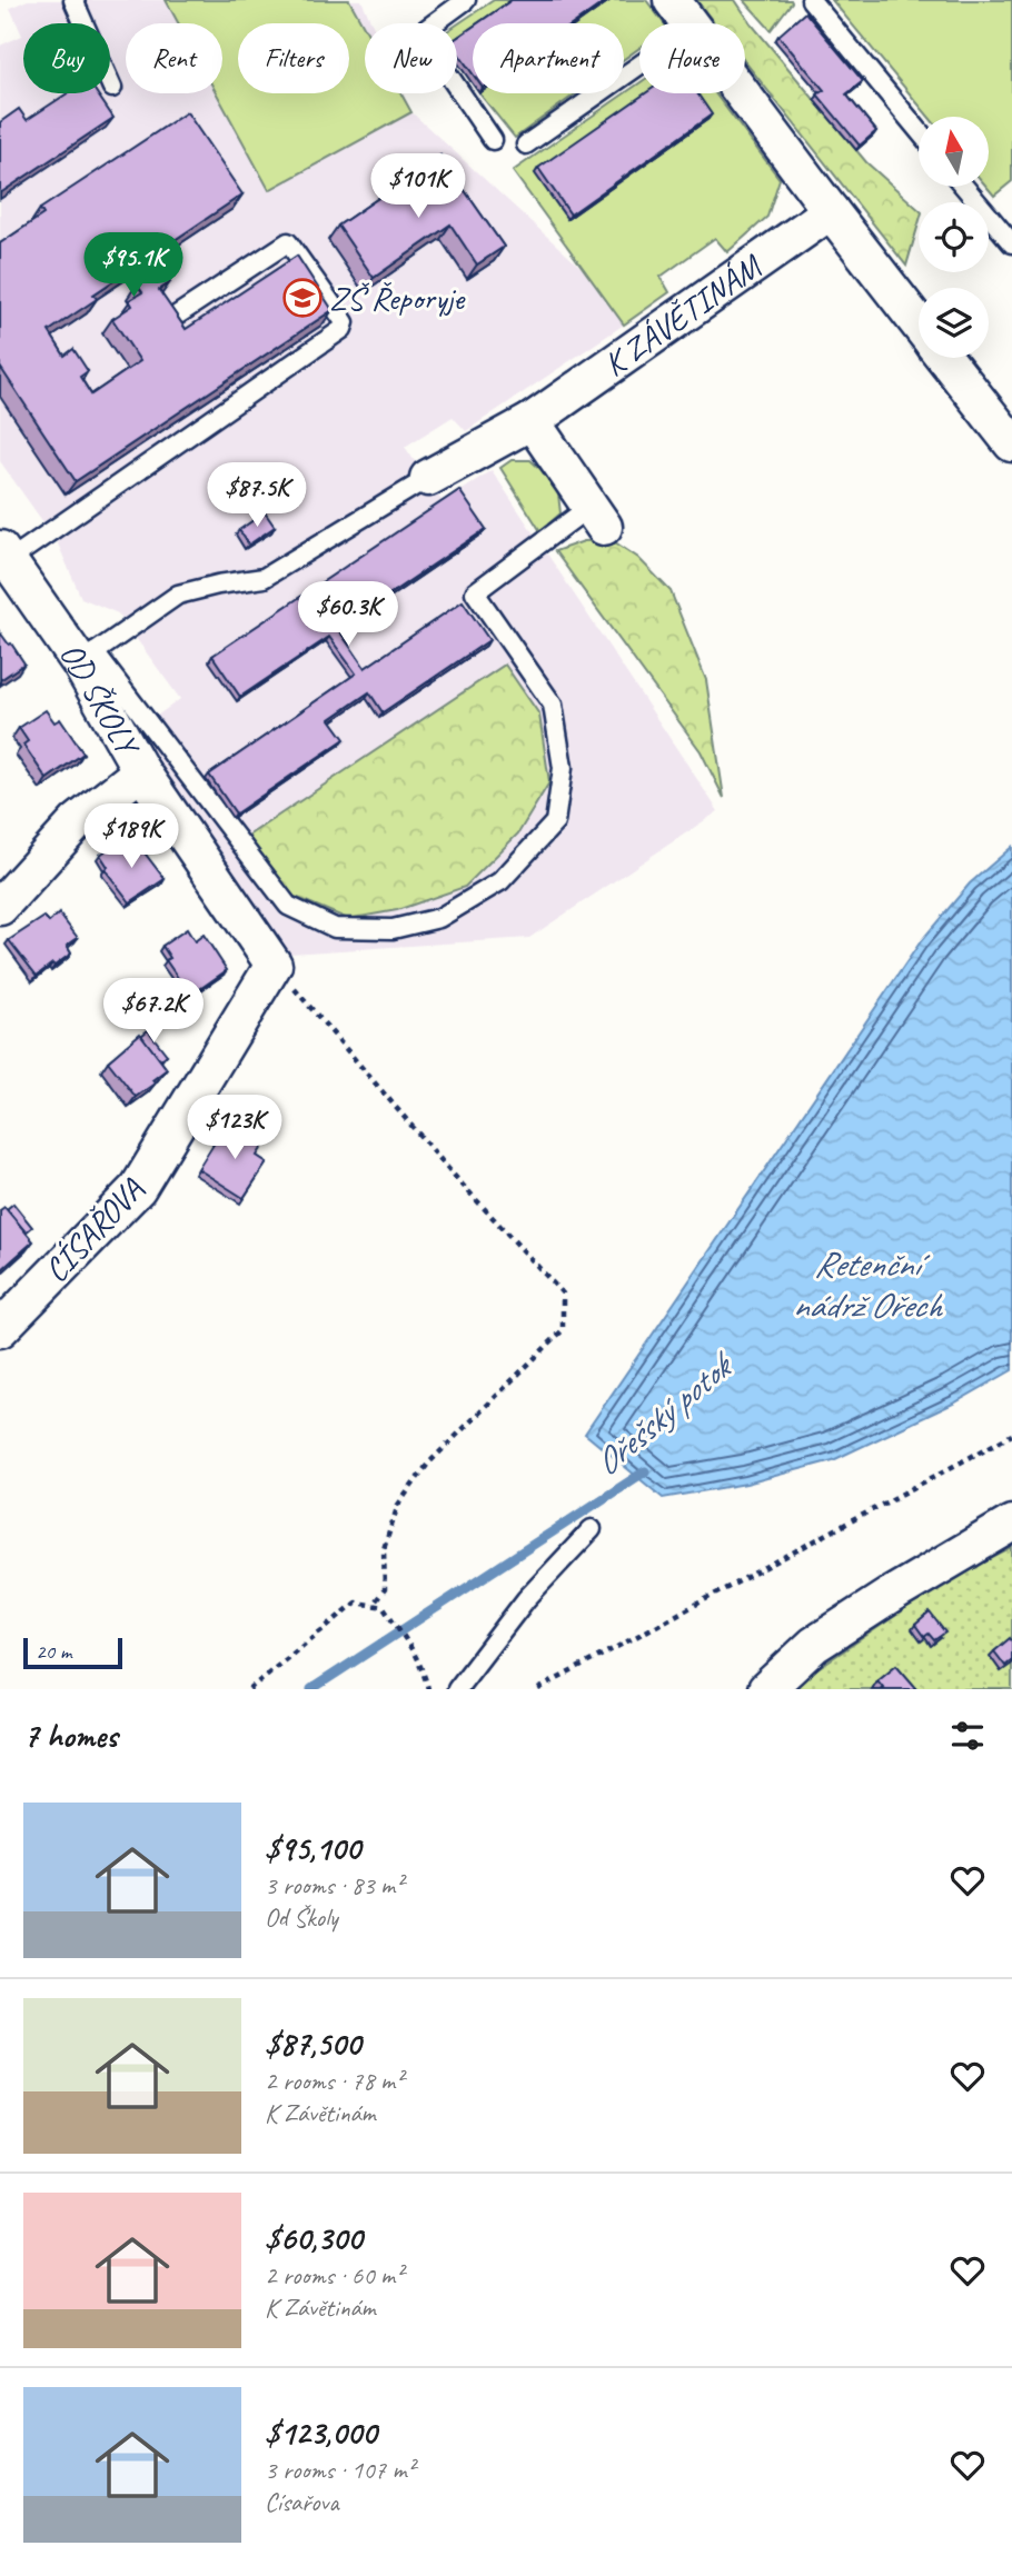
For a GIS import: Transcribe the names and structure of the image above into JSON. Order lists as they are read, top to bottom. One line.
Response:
{"streets":{"street":["K ZÁVĚTINÁM","OD ŠKOLY","CÍSAŘOVA"]},"crossings":[["K ZÁVĚTINÁM","OD ŠKOLY"],["OD ŠKOLY","CÍSAŘOVA"]],"water":["Retenční nádrž Ořech","Ořešský potok"],"places":{"school or university":["ZŠ Řeporyje"]},"scale_bar":"20 m","north":"top","page":{"chip":["Buy","Rent","Filters","New","Apartment","House"],"price":["$101K","$95.1K","$87.5K","$60.3K","$189K","$67.2K","$123K"],"scale":"20 m","heading":"7 homes","list":[{"name":"$95,100","note":"3 rooms · 83 m² · Od Školy"},{"name":"$87,500","note":"2 rooms · 78 m² · K Závětinám"},{"name":"$60,300","note":"2 rooms · 60 m² · K Závětinám"},{"name":"$123,000","note":"3 rooms · 107 m² · Císařova"}]}}
